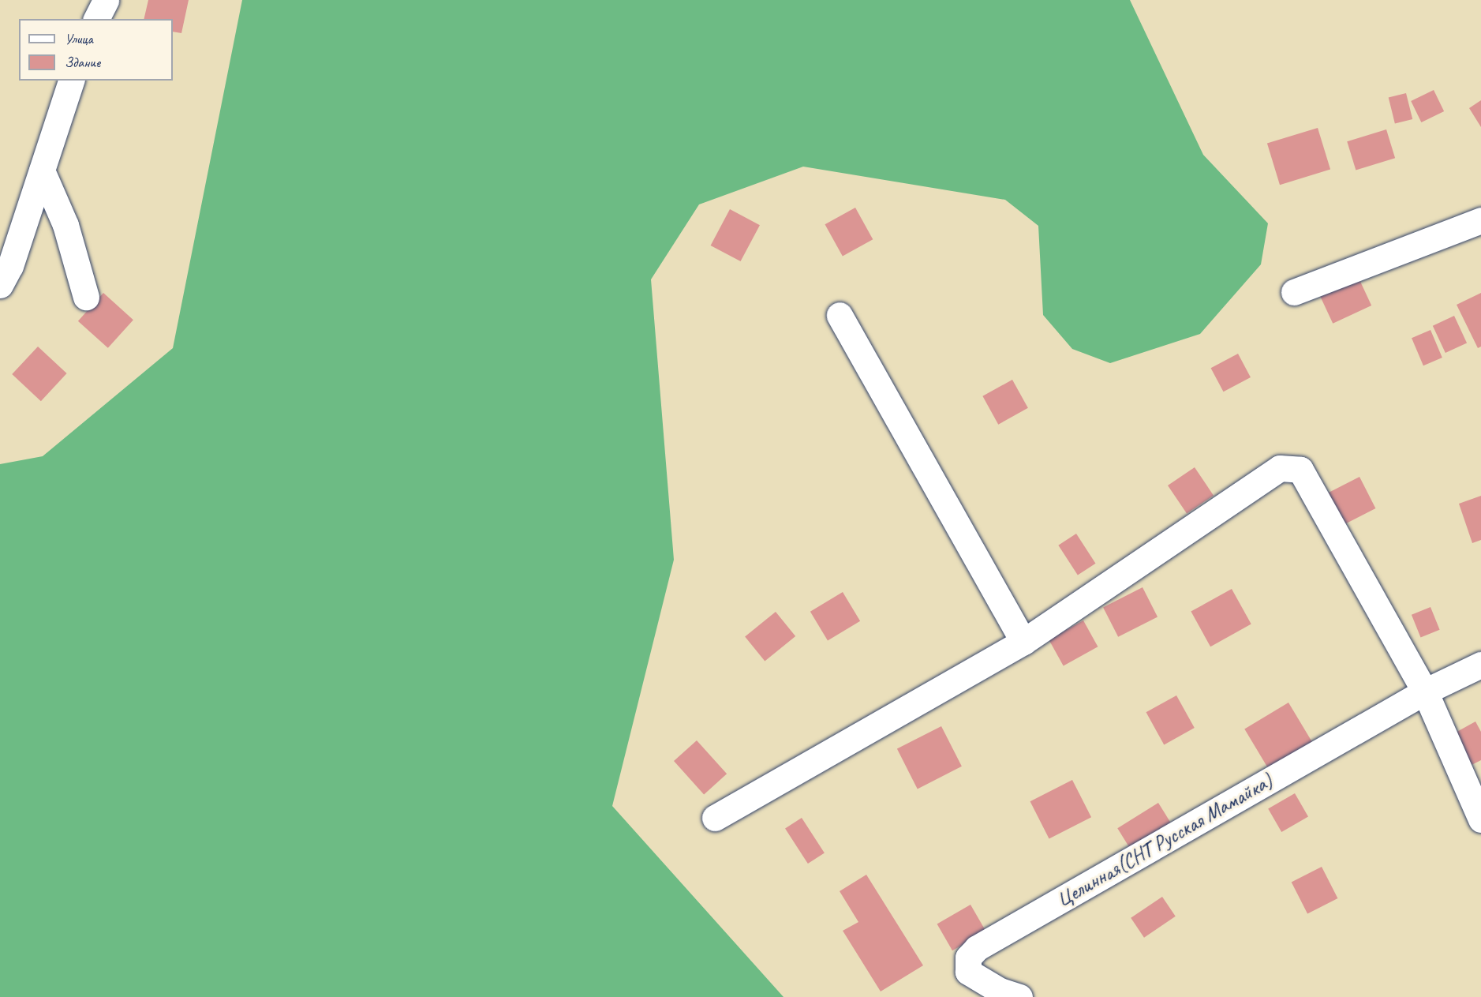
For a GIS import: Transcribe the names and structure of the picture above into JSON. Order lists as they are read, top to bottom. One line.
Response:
{"streets":{"street":["Целинная(СНТ Русская Мамайка)"]},"legend":["Улица","Здание"]}
